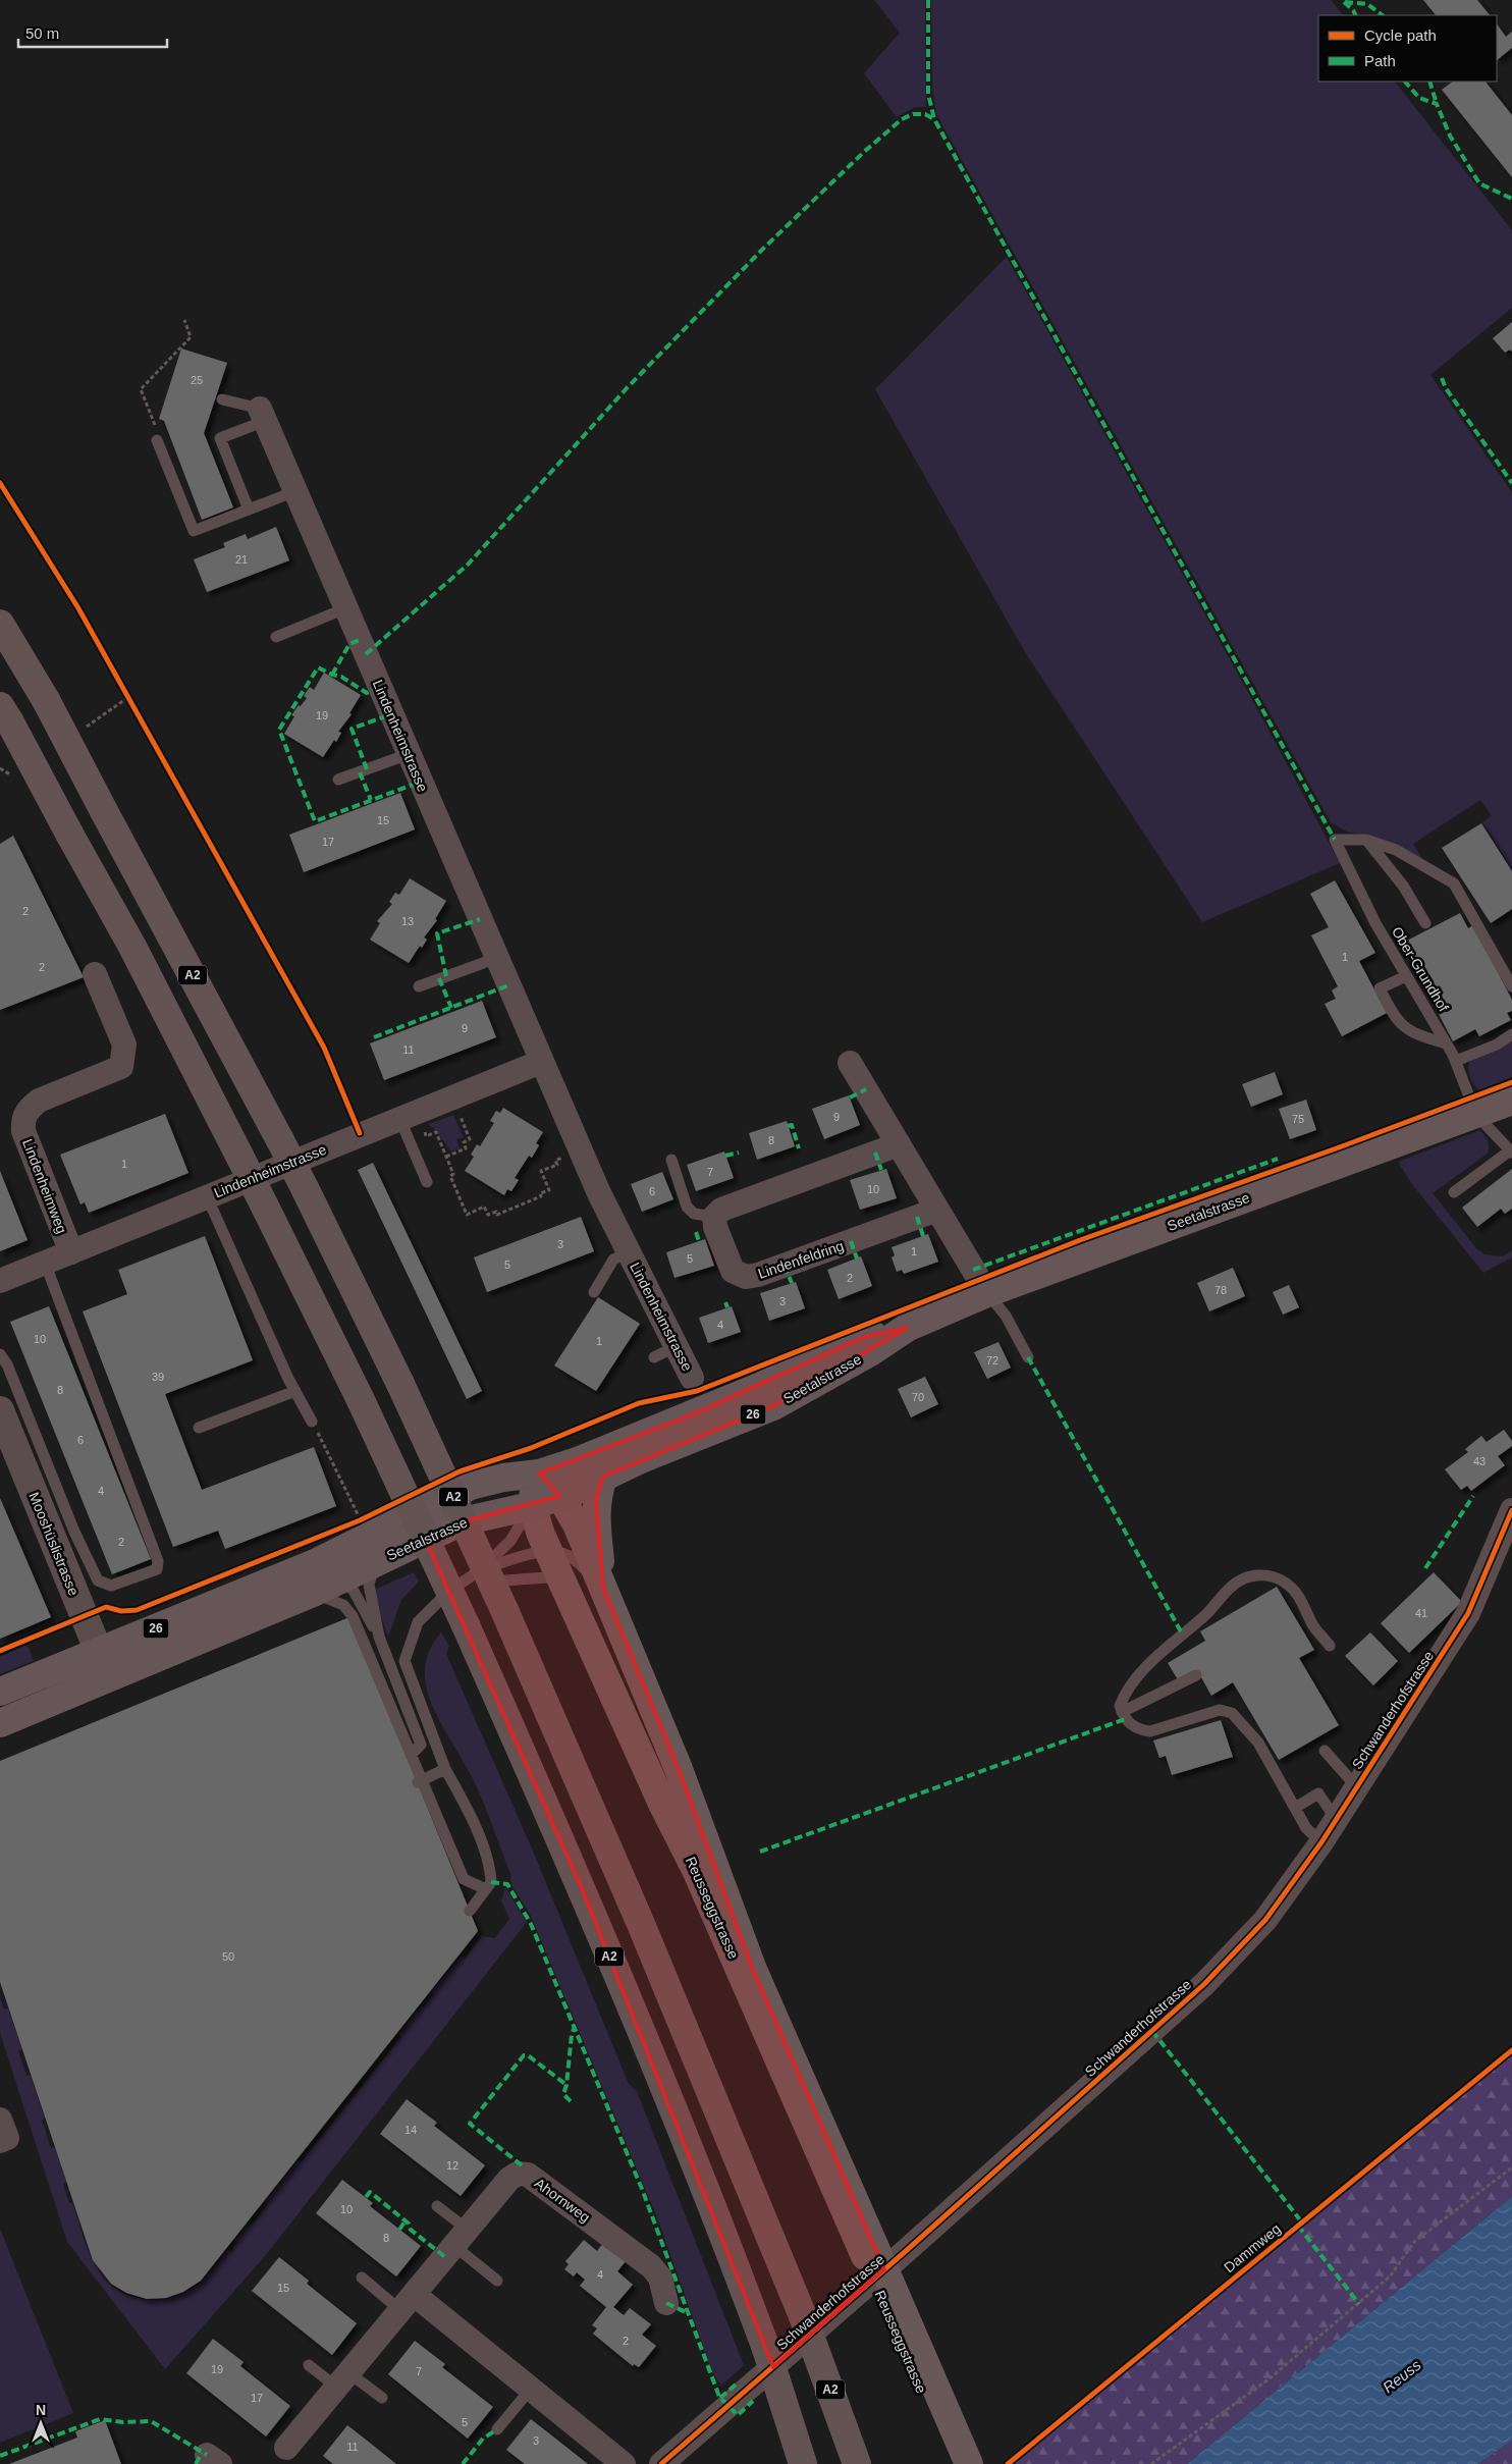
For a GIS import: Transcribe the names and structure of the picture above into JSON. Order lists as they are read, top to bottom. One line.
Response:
{"streets":{"highway":["A2"],"main road":["Seetalstrasse","26","Reusseggstrasse"],"street":["Lindenheimstrasse","Lindenheimweg","Lindenfeldring","Mooshüslistrasse","Schwanderhofstrasse","Ahornweg"],"lane":["Ober-Grundhof"],"cycle path":["Dammweg"]},"crossings":[["Lindenheimstrasse","Lindenheimweg"],["Ober-Grundhof","Seetalstrasse"],["Seetalstrasse","Mooshüslistrasse"],["Seetalstrasse","Reusseggstrasse"]],"water":["Reuss"],"house_numbers":["25","21","19","15","17","2","13","1","2","9","11","9","75","8","1","7","10","6","3","1","5","5","2","78","3","4","10","1","72","39","8","70","6","43","4","2","41","50","14","12","10","8","4","15","2","19","7","17","5","3","11"],"legend":["Cycle path","Path"],"scale_bar":"50 m","north":"top"}
